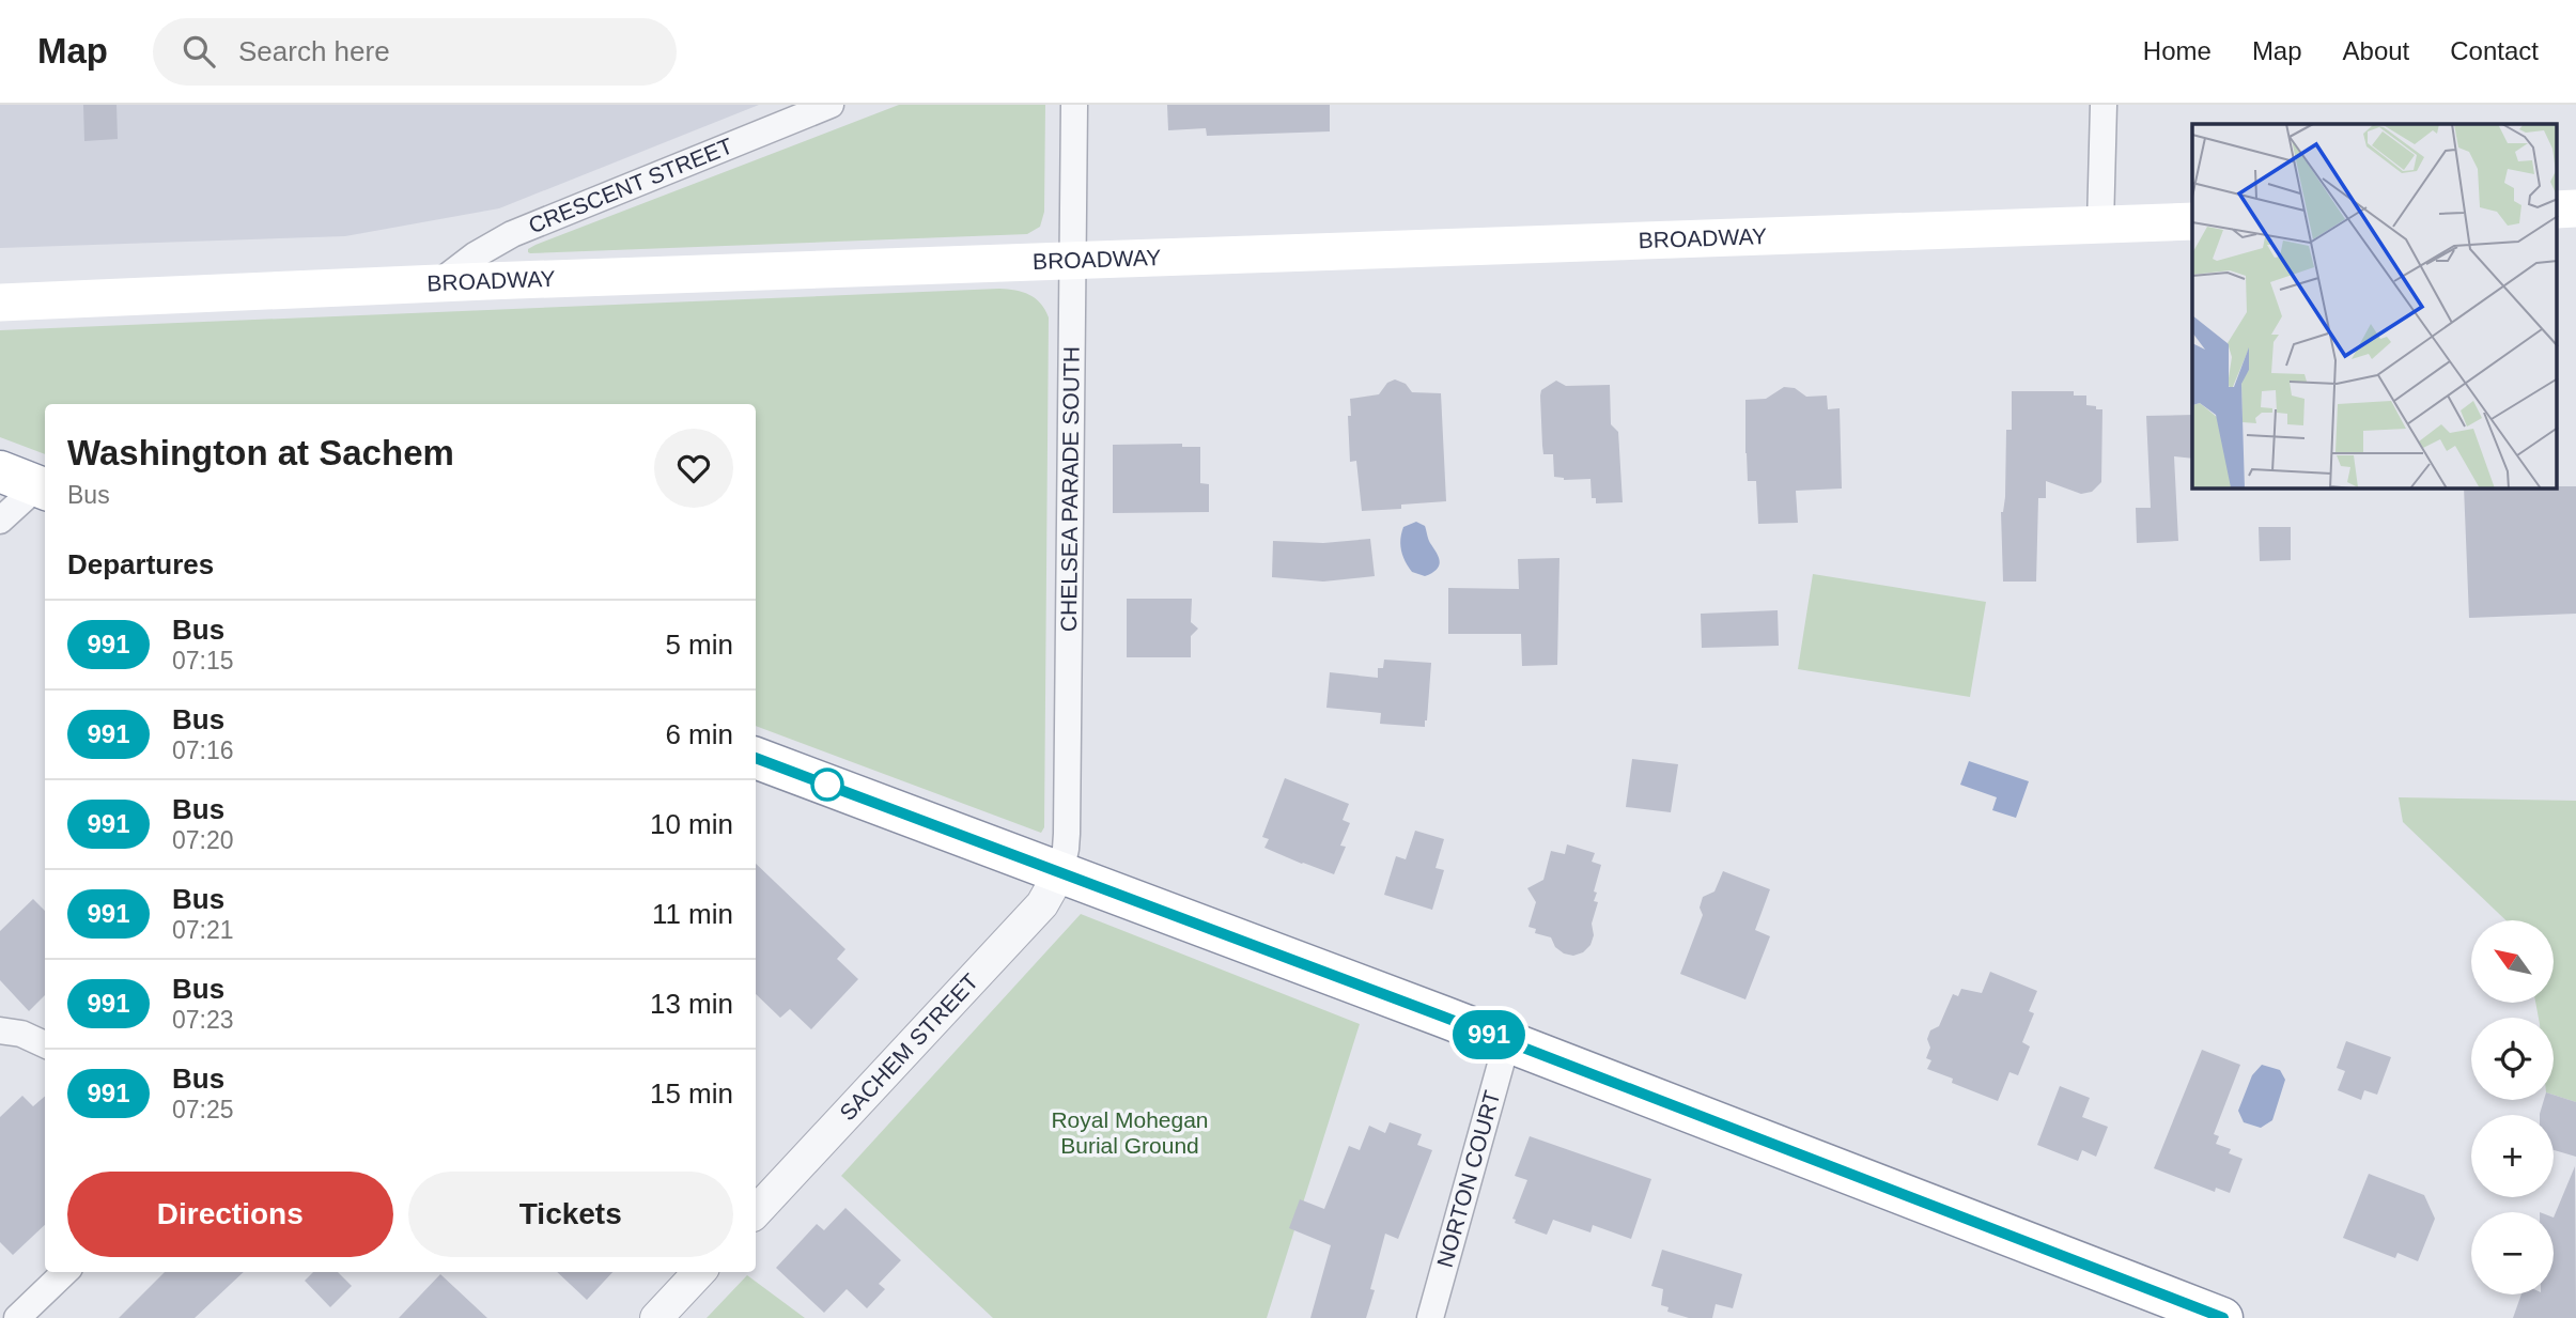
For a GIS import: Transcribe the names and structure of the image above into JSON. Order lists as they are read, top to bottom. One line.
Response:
{"streets":{"main road":["BROADWAY"],"street":["CRESCENT STREET","CHELSEA PARADE SOUTH","SACHEM STREET","NORTON COURT"]},"crossings":[["CRESCENT STREET","BROADWAY"],["BROADWAY","CHELSEA PARADE SOUTH"],["CHELSEA PARADE SOUTH","SACHEM STREET"]],"parks":["Royal Mohegan Burial Ground"],"lines":["bus line 991"],"north":"top left","page":{"header":"Map","search":"Search here","nav":["Home","Map","About","Contact"],"on_map":"991","heading":[["Washington at Sachem","Bus"],"Departures"],"list":[{"mark":"991","name":"Bus","note":"07:15","value":"5 min"},{"mark":"991","name":"Bus","note":"07:16","value":"6 min"},{"mark":"991","name":"Bus","note":"07:20","value":"10 min"},{"mark":"991","name":"Bus","note":"07:21","value":"11 min"},{"mark":"991","name":"Bus","note":"07:23","value":"13 min"},{"mark":"991","name":"Bus","note":"07:25","value":"15 min"}],"map_buttons":["+","−"],"buttons":["Directions","Tickets"]}}
